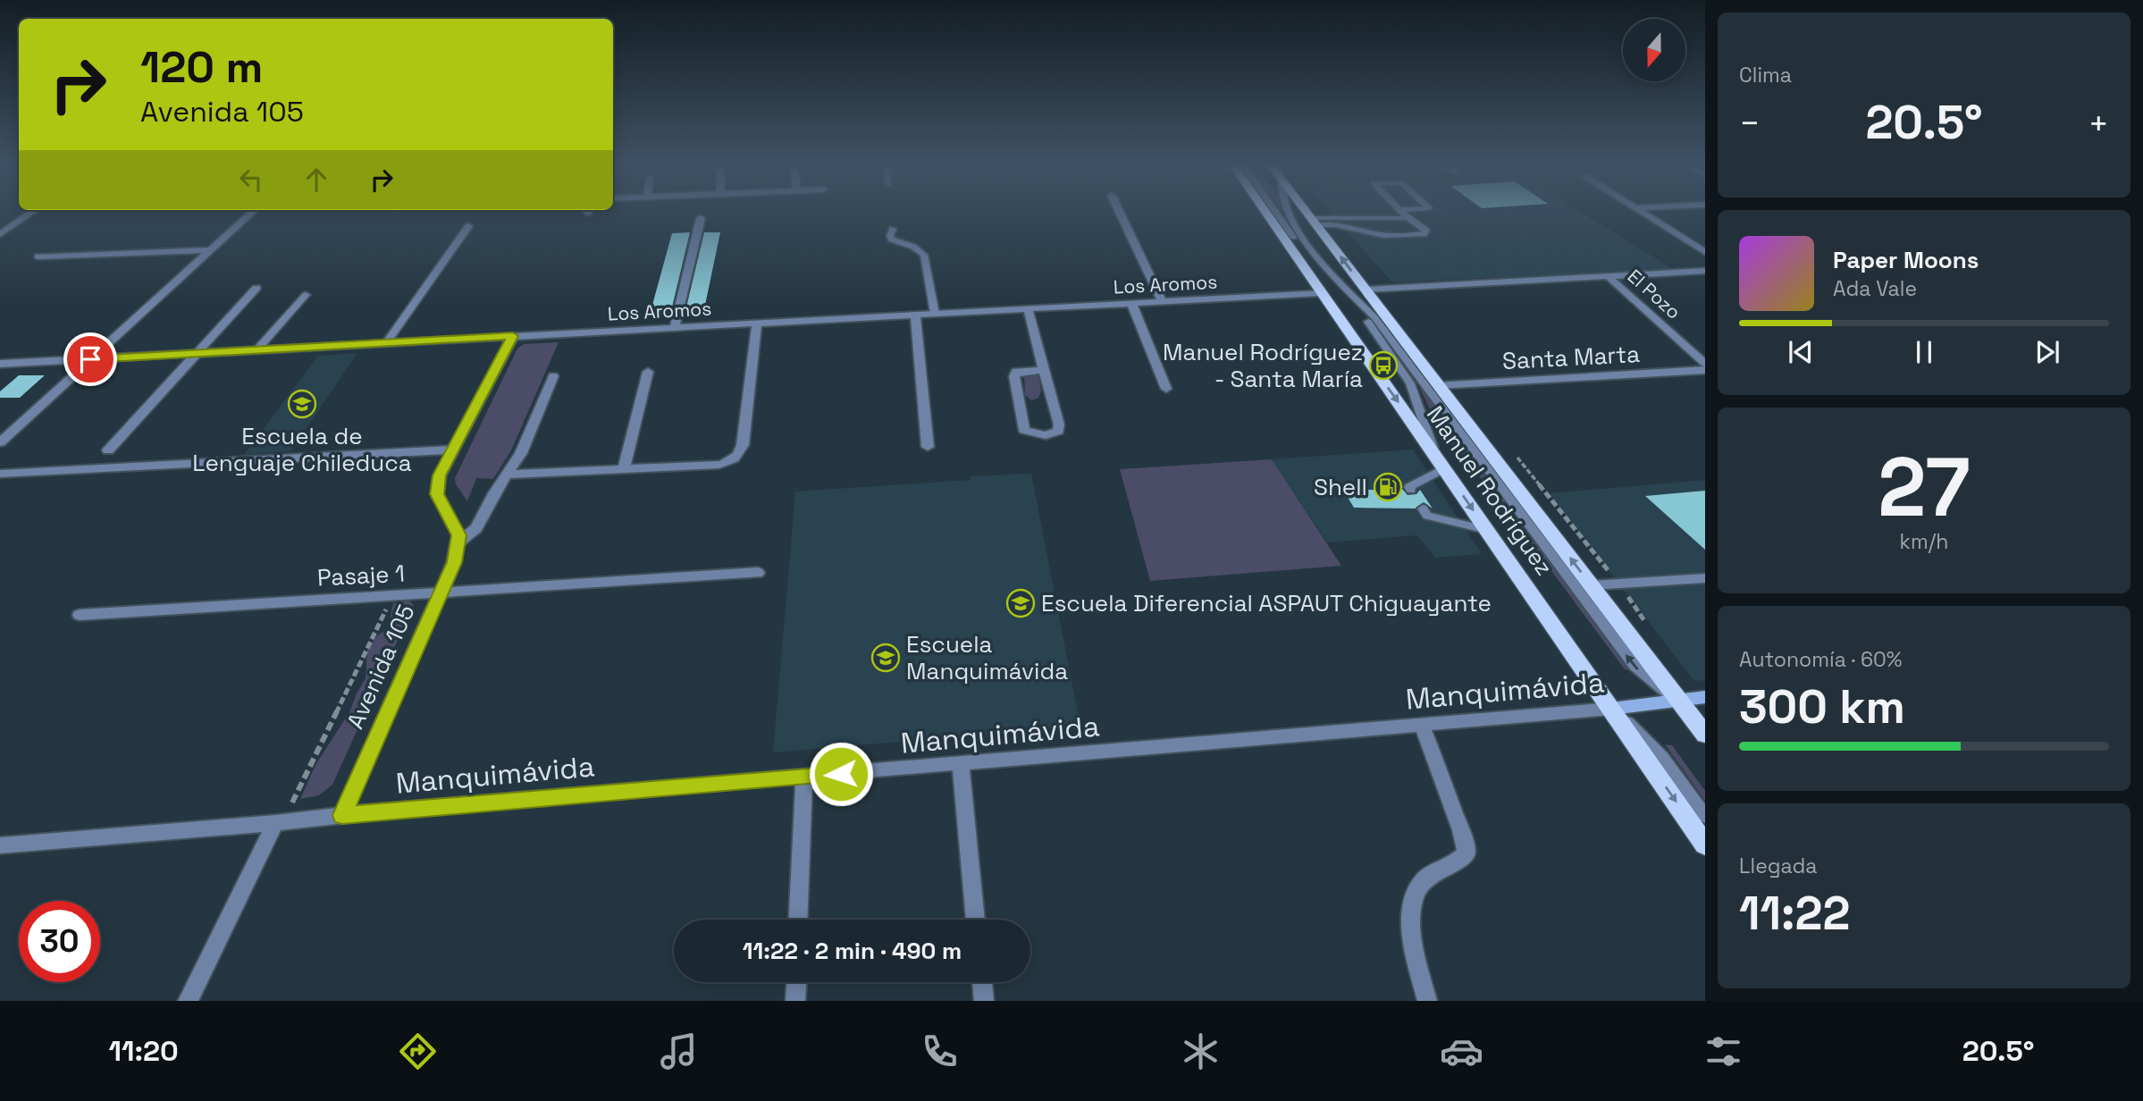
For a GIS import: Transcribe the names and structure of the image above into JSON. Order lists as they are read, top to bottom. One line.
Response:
{"streets":{"main road":["Manuel Rodríguez"],"street":["Los Aromos","El Pozo","Santa Marta","Pasaje 1","Avenida 105","Manquimávida"]},"crossings":[["Los Aromos","Manuel Rodríguez"],["Santa Marta","Manuel Rodríguez"],["Manuel Rodríguez","Manquimávida"],["Pasaje 1","Avenida 105"],["Avenida 105","Manquimávida"]],"places":{"bus stop":["Manuel Rodríguez - Santa María"],"school or university":["Escuela de Lenguaje Chileduca","Escuela Diferencial ASPAUT Chiguayante","Escuela Manquimávida"],"fuel station":["Shell"]},"north":"bottom","page":{"tile":["Clima",["27","km/h"],["Autonomía · 60%","300 km"],["Llegada","11:22"]],"turn":["120 m","Avenida 105"],"heat":["−","20.5°","+"],"song":["Paper Moons","Ada Vale"],"limit":"30","trip":"11:22 · 2 min · 490 m","tabs":["11:20","20.5°"]}}
